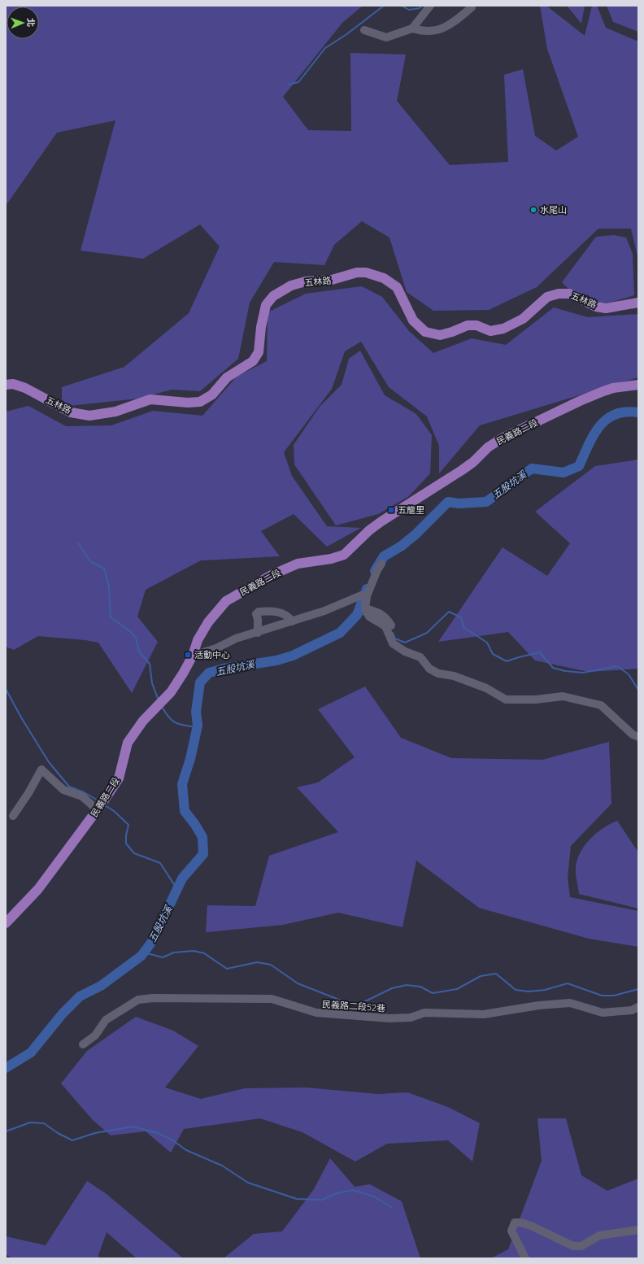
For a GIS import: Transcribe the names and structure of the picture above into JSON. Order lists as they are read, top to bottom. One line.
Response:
{"streets":{"main road":["五林路","民義路二段"],"street":["民義路二段52巷"]},"water":["五股坑溪"],"places":{"other":["水尾山"],"transit":["五龍里","活動中心"]},"north":"right"}
